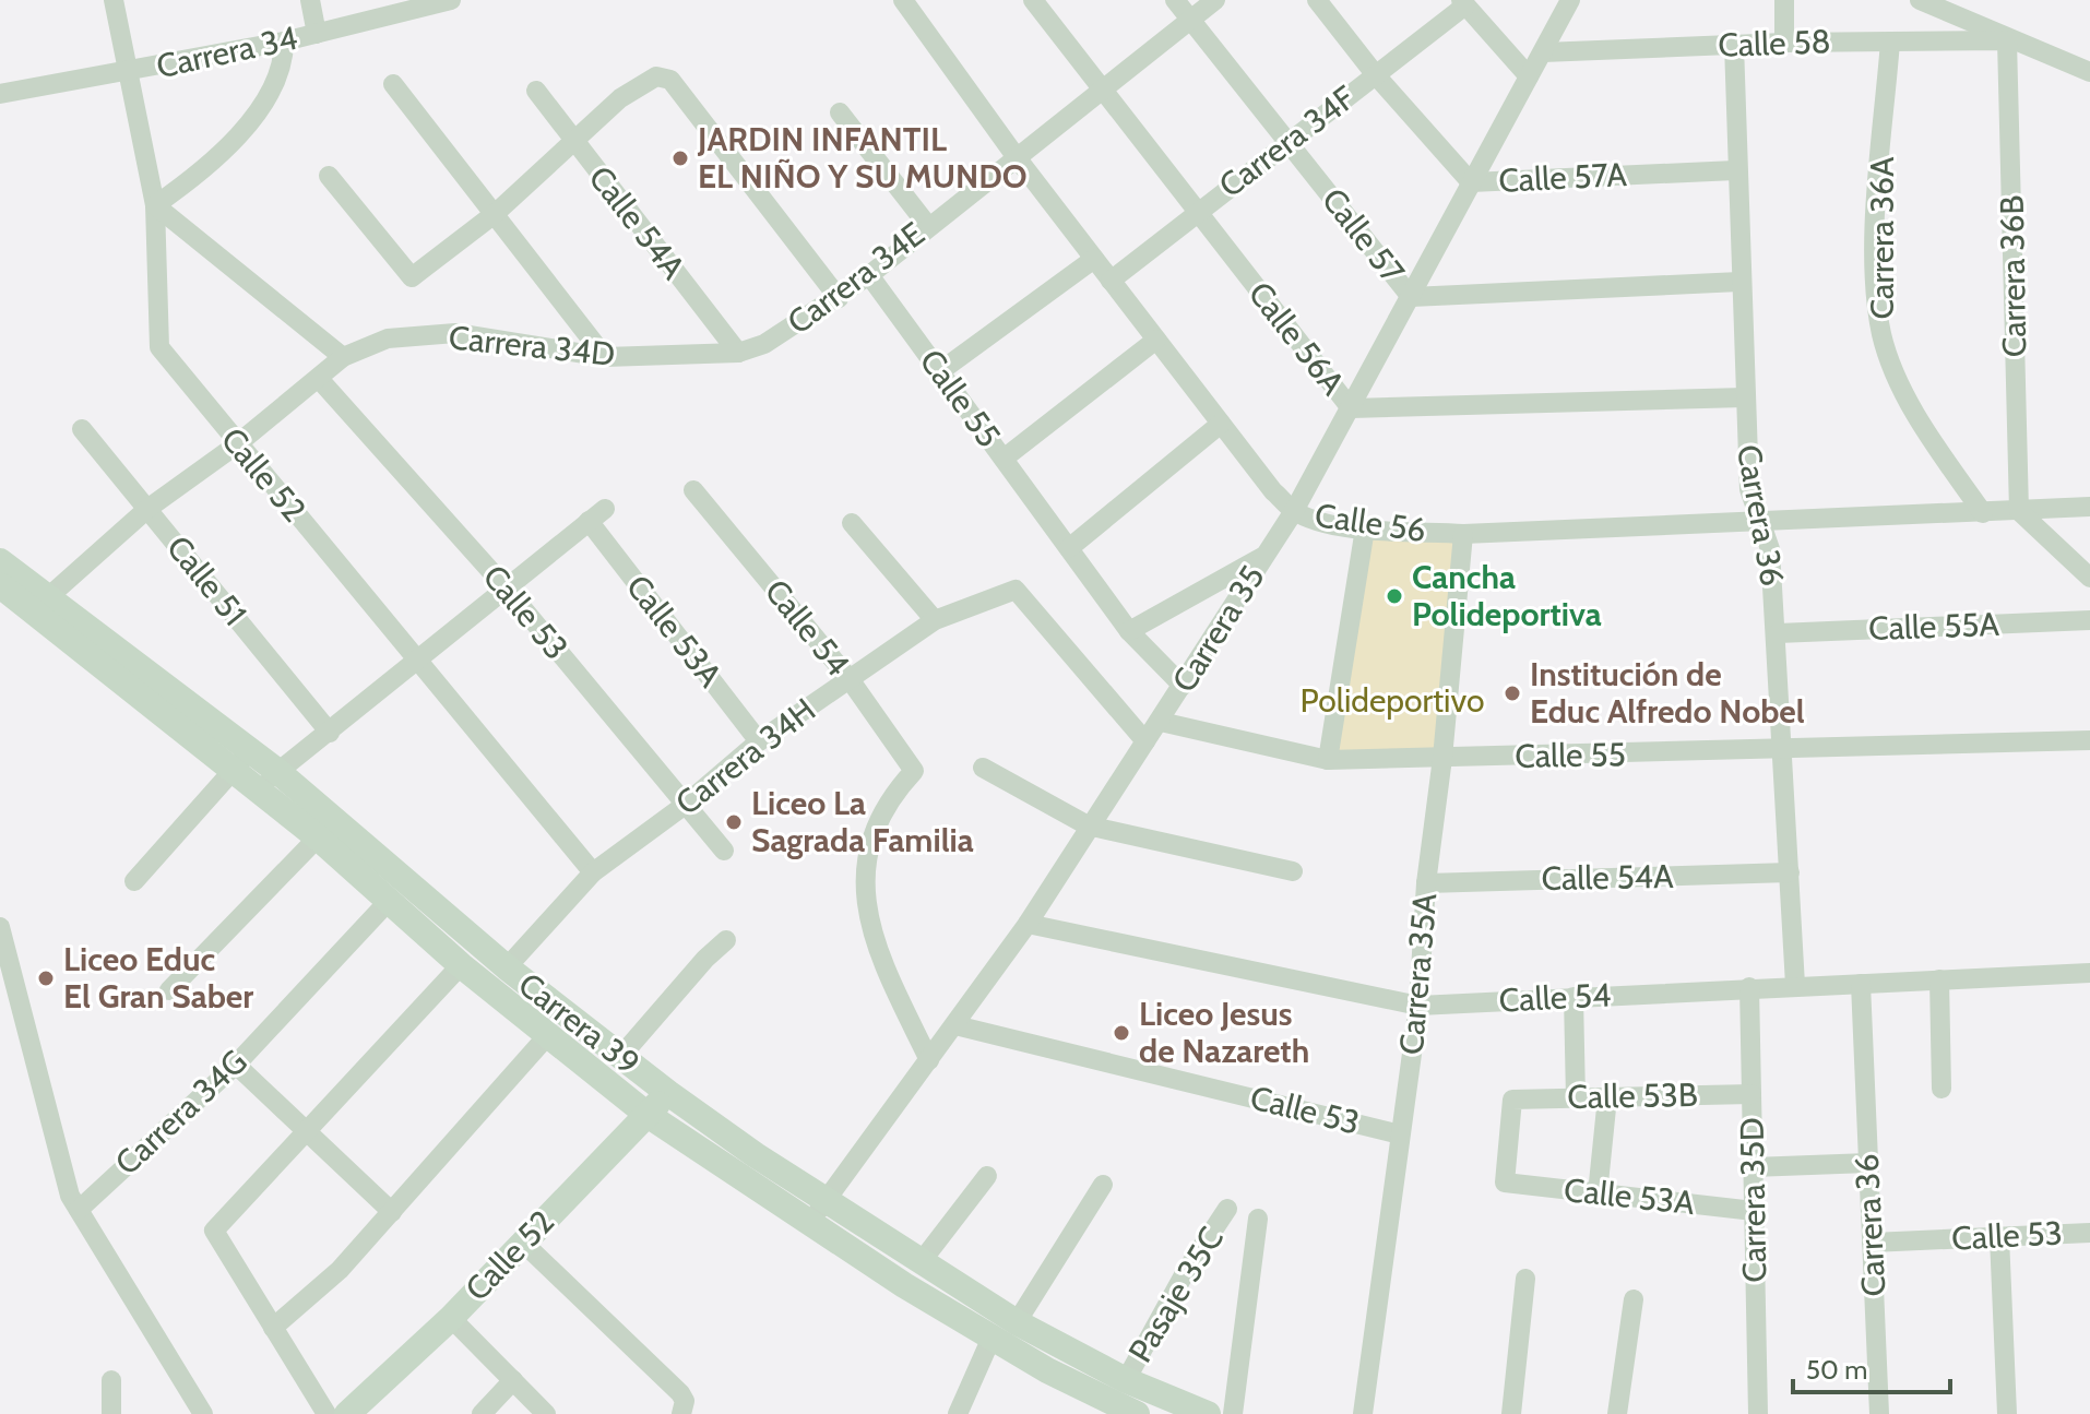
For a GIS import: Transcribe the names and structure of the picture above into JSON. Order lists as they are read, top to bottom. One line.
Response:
{"streets":{"main road":["Calle 52","Carrera 39"],"street":["Calle 58","Carrera 34","Carrera 34F","Calle 57A","Calle 54A","Calle 57","Carrera 36A","Carrera 36B","Carrera 34E","Calle 56A","Carrera 34D","Calle 55","Carrera 36","Calle 56","Calle 51","Calle 53","Calle 55A","Calle 54","Carrera 35","Calle 53A","Carrera 34H","Carrera 35A","Calle 53B","Carrera 34G","Carrera 35D","Pasaje 35C"]},"crossings":[["Calle 58","Carrera 36A"],["Calle 58","Carrera 36B"],["Calle 58","Carrera 36"],["Calle 58","Carrera 35"],["Carrera 34","Calle 52"],["Carrera 34F","Calle 57A"],["Carrera 34F","Calle 57"],["Carrera 34F","Calle 56A"],["Carrera 34F","Calle 56"],["Calle 57A","Carrera 36"],["Calle 57A","Carrera 35"],["Calle 54A","Carrera 34E"],["Calle 54A","Carrera 34D"],["Calle 54A","Carrera 36"],["Calle 54A","Carrera 35A"],["Calle 57","Carrera 34E"],["Calle 57","Carrera 36"],["Calle 57","Carrera 35"],["Carrera 36A","Calle 56"],["Carrera 36B","Calle 56"],["Carrera 34E","Calle 56A"],["Carrera 34E","Carrera 34D"],["Carrera 34E","Calle 55"],["Carrera 34E","Calle 56"],["Calle 56A","Carrera 36"],["Calle 56A","Carrera 35"],["Carrera 34D","Calle 52"],["Carrera 34D","Calle 51"],["Carrera 34D","Calle 53"],["Carrera 34D","Carrera 39"],["Calle 55","Carrera 36"],["Calle 55","Carrera 35"],["Calle 55","Carrera 35A"],["Calle 52","Carrera 34H"],["Calle 52","Carrera 39"],["Carrera 36","Calle 56"],["Carrera 36","Calle 53"],["Carrera 36","Calle 55A"],["Carrera 36","Calle 54"],["Calle 56","Carrera 35"],["Calle 56","Carrera 35A"],["Calle 53","Carrera 35"],["Calle 53","Calle 53A"],["Calle 53","Carrera 34H"],["Calle 53","Carrera 35A"],["Calle 54","Carrera 35"],["Calle 54","Carrera 34H"],["Calle 54","Carrera 35A"],["Calle 54","Carrera 35D"],["Carrera 35","Carrera 34H"],["Carrera 35","Carrera 39"],["Calle 53A","Carrera 34H"],["Calle 53A","Calle 53B"],["Calle 53A","Carrera 35D"],["Carrera 34H","Carrera 39"],["Carrera 39","Carrera 34G"],["Carrera 39","Pasaje 35C"],["Calle 53B","Carrera 35D"]],"parks":["Polideportivo"],"places":["JARDIN INFANTIL EL NIÑO Y SU MUNDO","Cancha Polideportiva","Institución de Educ Alfredo Nobel","Liceo La Sagrada Familia","Liceo Educ El Gran Saber","Liceo Jesus de Nazareth"],"scale_bar":"50 m"}
